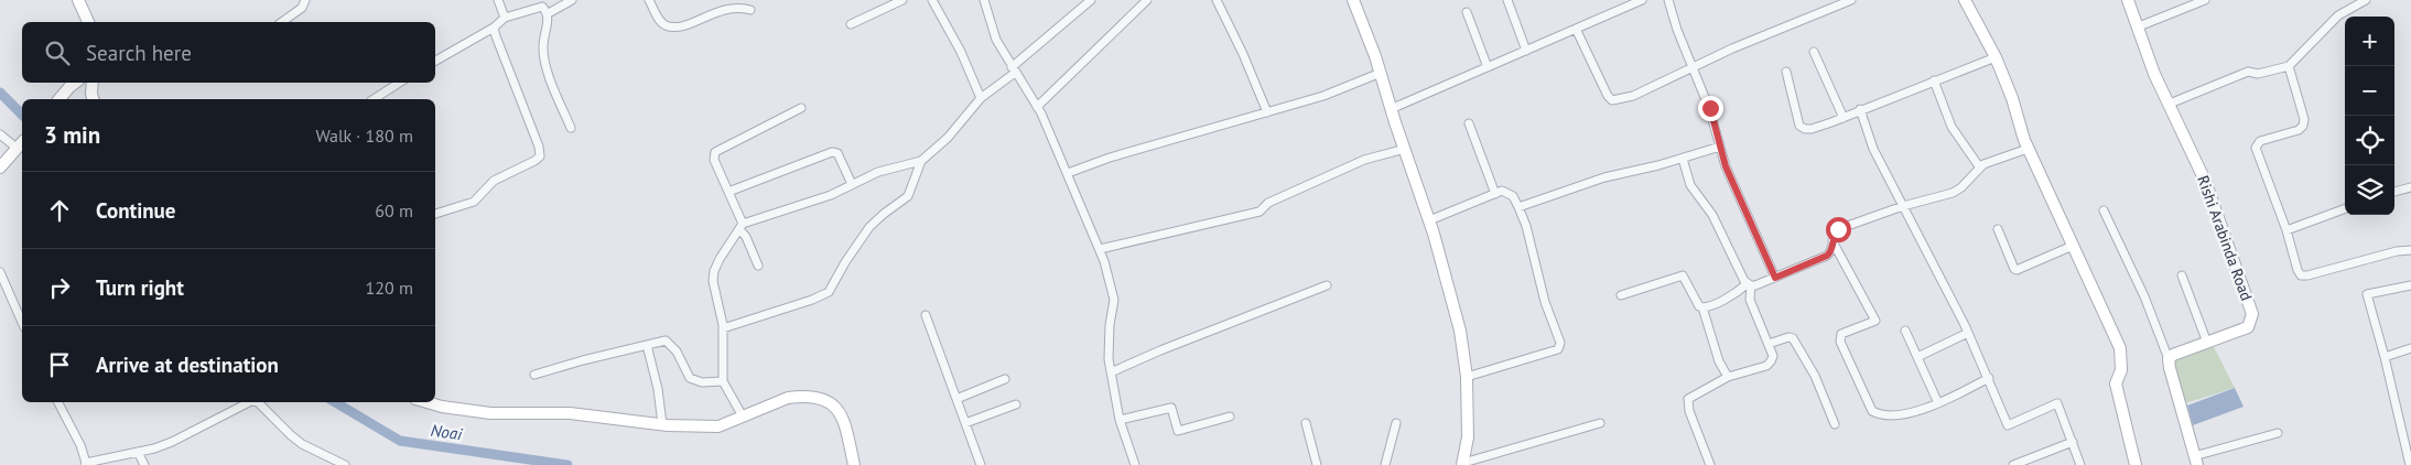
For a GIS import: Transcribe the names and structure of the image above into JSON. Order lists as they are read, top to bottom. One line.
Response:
{"streets":{"street":["Rishi Arabinda Road"]},"water":["Noai"],"page":{"map_buttons":["+","−"],"search":"Search here","heading":["3 min","Walk · 180 m"],"list":[["Continue","60 m"],["Turn right","120 m"],"Arrive at destination"]}}
